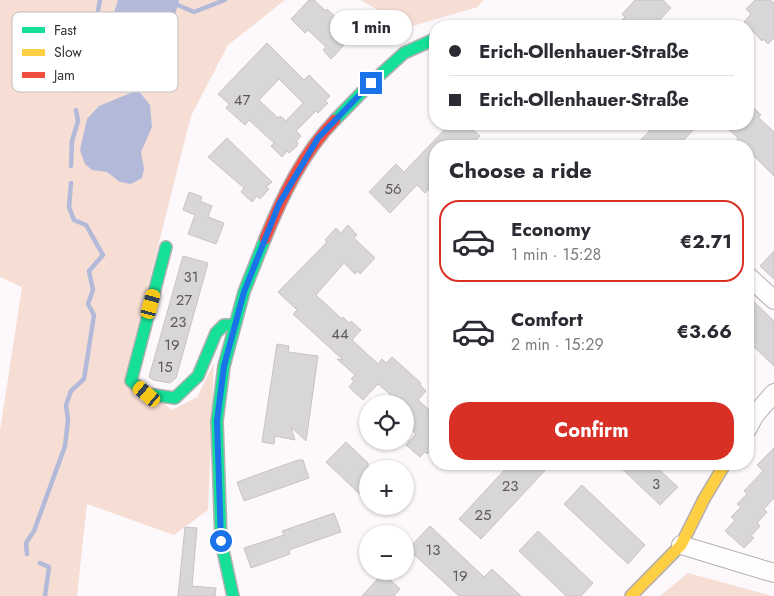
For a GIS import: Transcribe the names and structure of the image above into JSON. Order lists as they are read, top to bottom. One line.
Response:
{"house_numbers":["47","56","31","27","23","44","19","15","3","23","25","13","19"],"legend":["Fast","Slow","Jam"],"page":{"bubble":"1 min","banner":["Erich-Ollenhauer-Straße","Erich-Ollenhauer-Straße"],"heading":"Choose a ride","list":[{"name":"Economy","note":"1 min · 15:28","value":"€2.71"},{"name":"Comfort","note":"2 min · 15:29","value":"€3.66"}],"buttons":"Confirm","map_buttons":["+","−"]}}
